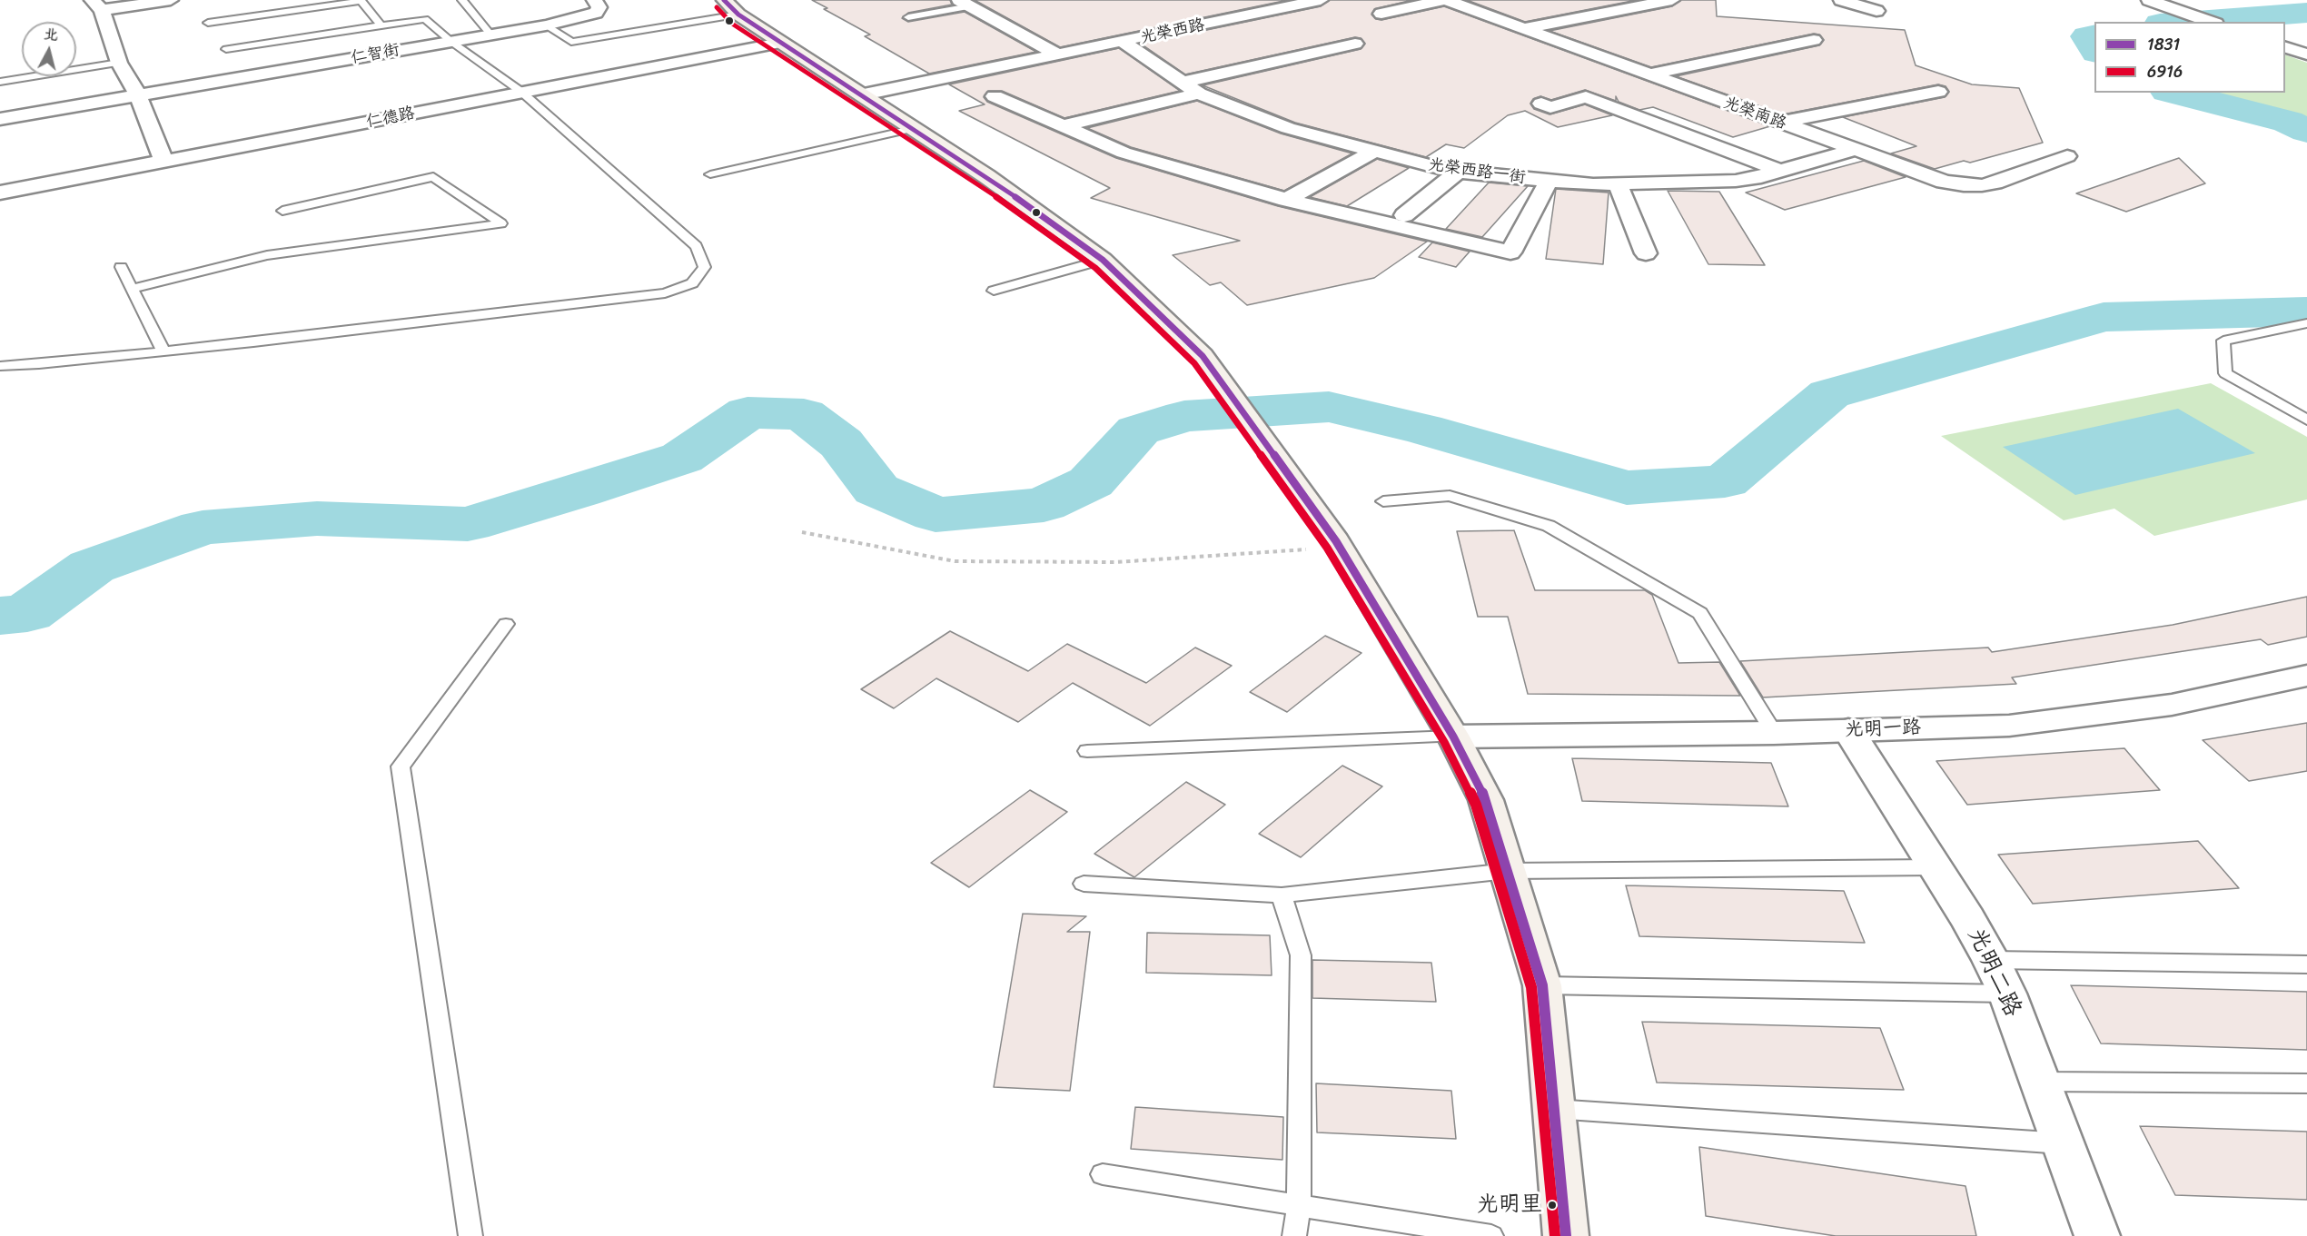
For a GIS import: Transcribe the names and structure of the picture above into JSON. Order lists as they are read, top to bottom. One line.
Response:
{"streets":{"street":["光榮西路","仁智街","光榮南路","仁德路","光榮西路一街","光明一路","光明二路"]},"crossings":[["光榮西路","光榮西路一街"],["光榮南路","光榮西路一街"],["光明一路","光明二路"]],"places":["光明里"],"lines":["transit line 1831","transit line 6916"],"legend":["1831","6916"],"north":"top"}
